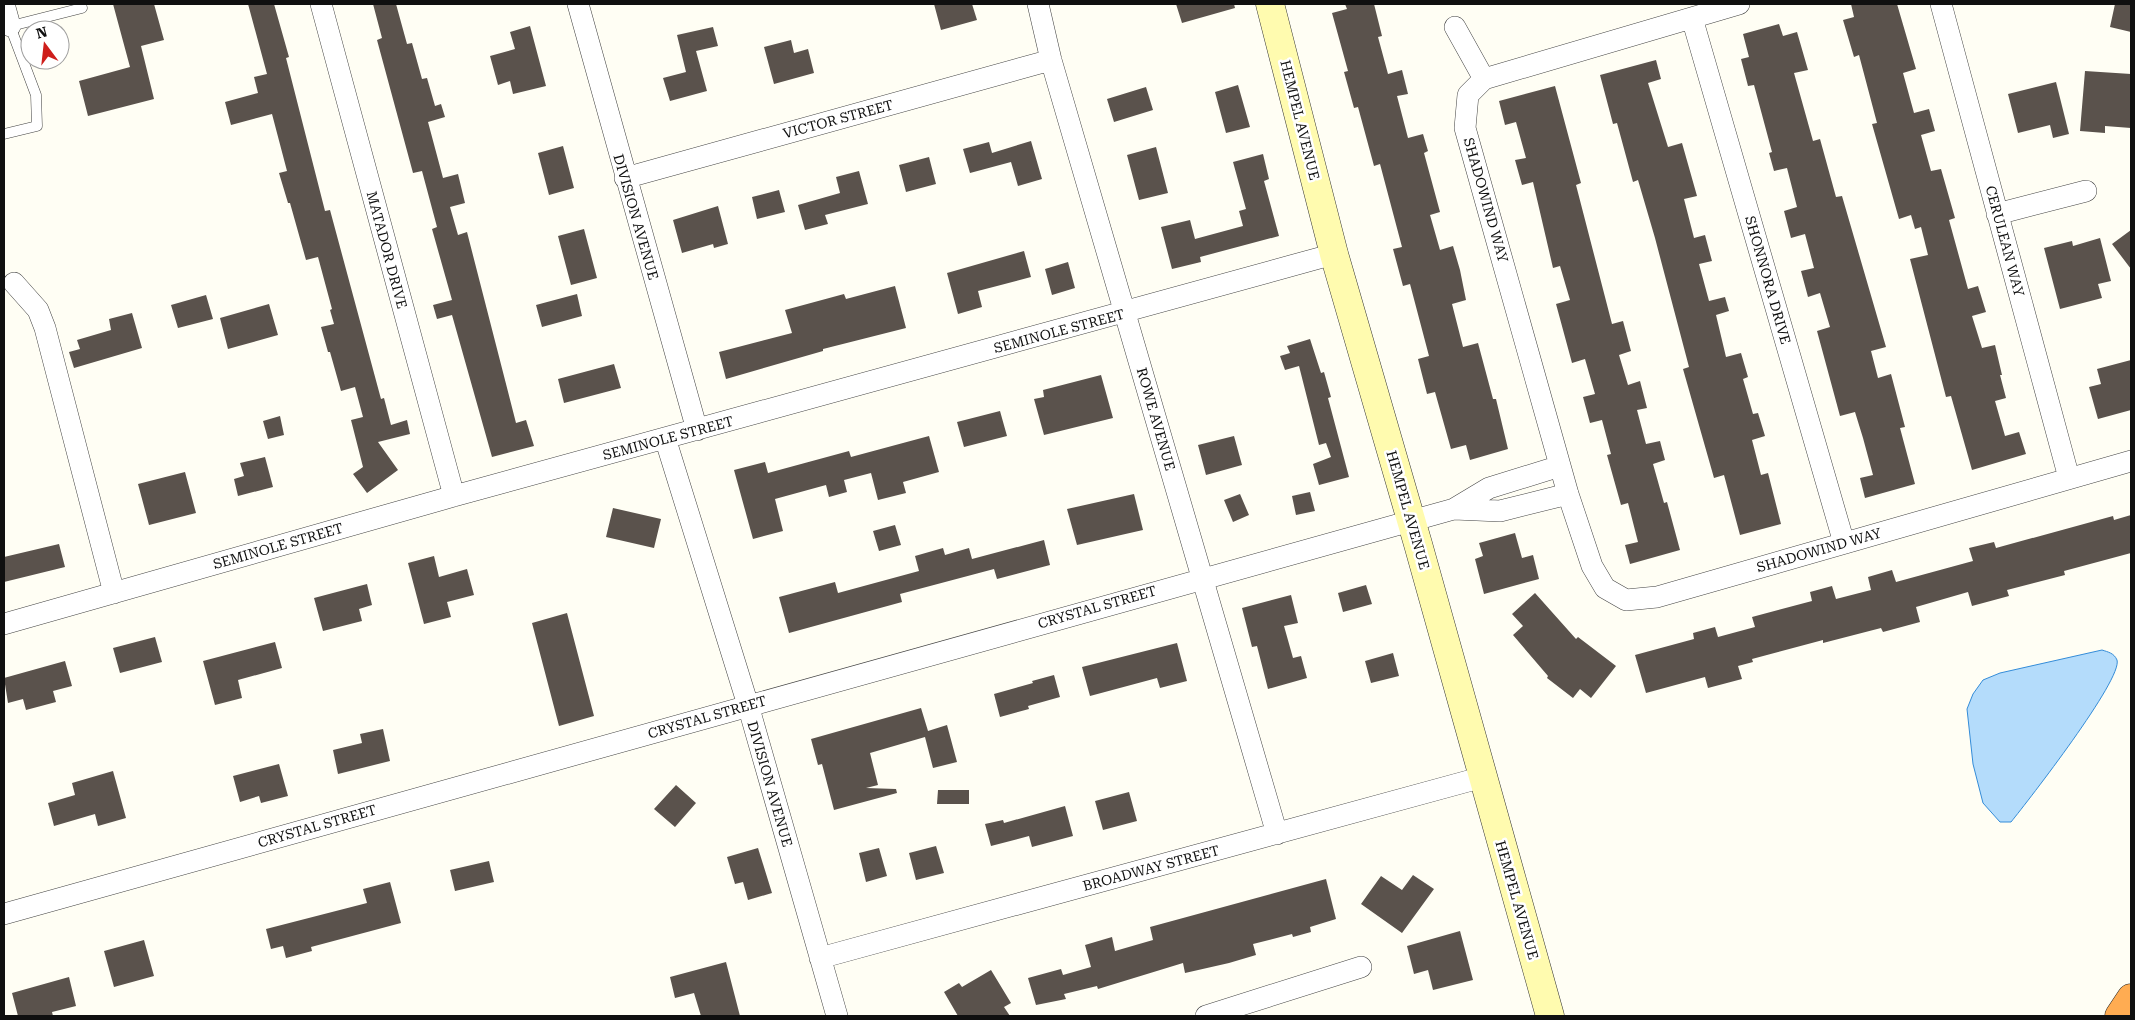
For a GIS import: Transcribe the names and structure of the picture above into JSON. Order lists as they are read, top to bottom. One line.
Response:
{"streets":{"street":["VICTOR STREET","HEMPEL AVENUE","SHADOWIND WAY","DIVISION AVENUE","CERULEAN WAY","MATADOR DRIVE","SHONNORA DRIVE","SEMINOLE STREET","ROWE AVENUE","CRYSTAL STREET","BROADWAY STREET"]},"crossings":[["VICTOR STREET","DIVISION AVENUE"],["VICTOR STREET","ROWE AVENUE"],["HEMPEL AVENUE","SEMINOLE STREET"],["HEMPEL AVENUE","CRYSTAL STREET"],["HEMPEL AVENUE","BROADWAY STREET"],["SHADOWIND WAY","CERULEAN WAY"],["SHADOWIND WAY","SHONNORA DRIVE"],["DIVISION AVENUE","SEMINOLE STREET"],["DIVISION AVENUE","CRYSTAL STREET"],["DIVISION AVENUE","BROADWAY STREET"],["MATADOR DRIVE","SEMINOLE STREET"],["SEMINOLE STREET","ROWE AVENUE"],["ROWE AVENUE","CRYSTAL STREET"],["ROWE AVENUE","BROADWAY STREET"]],"north":"top"}
